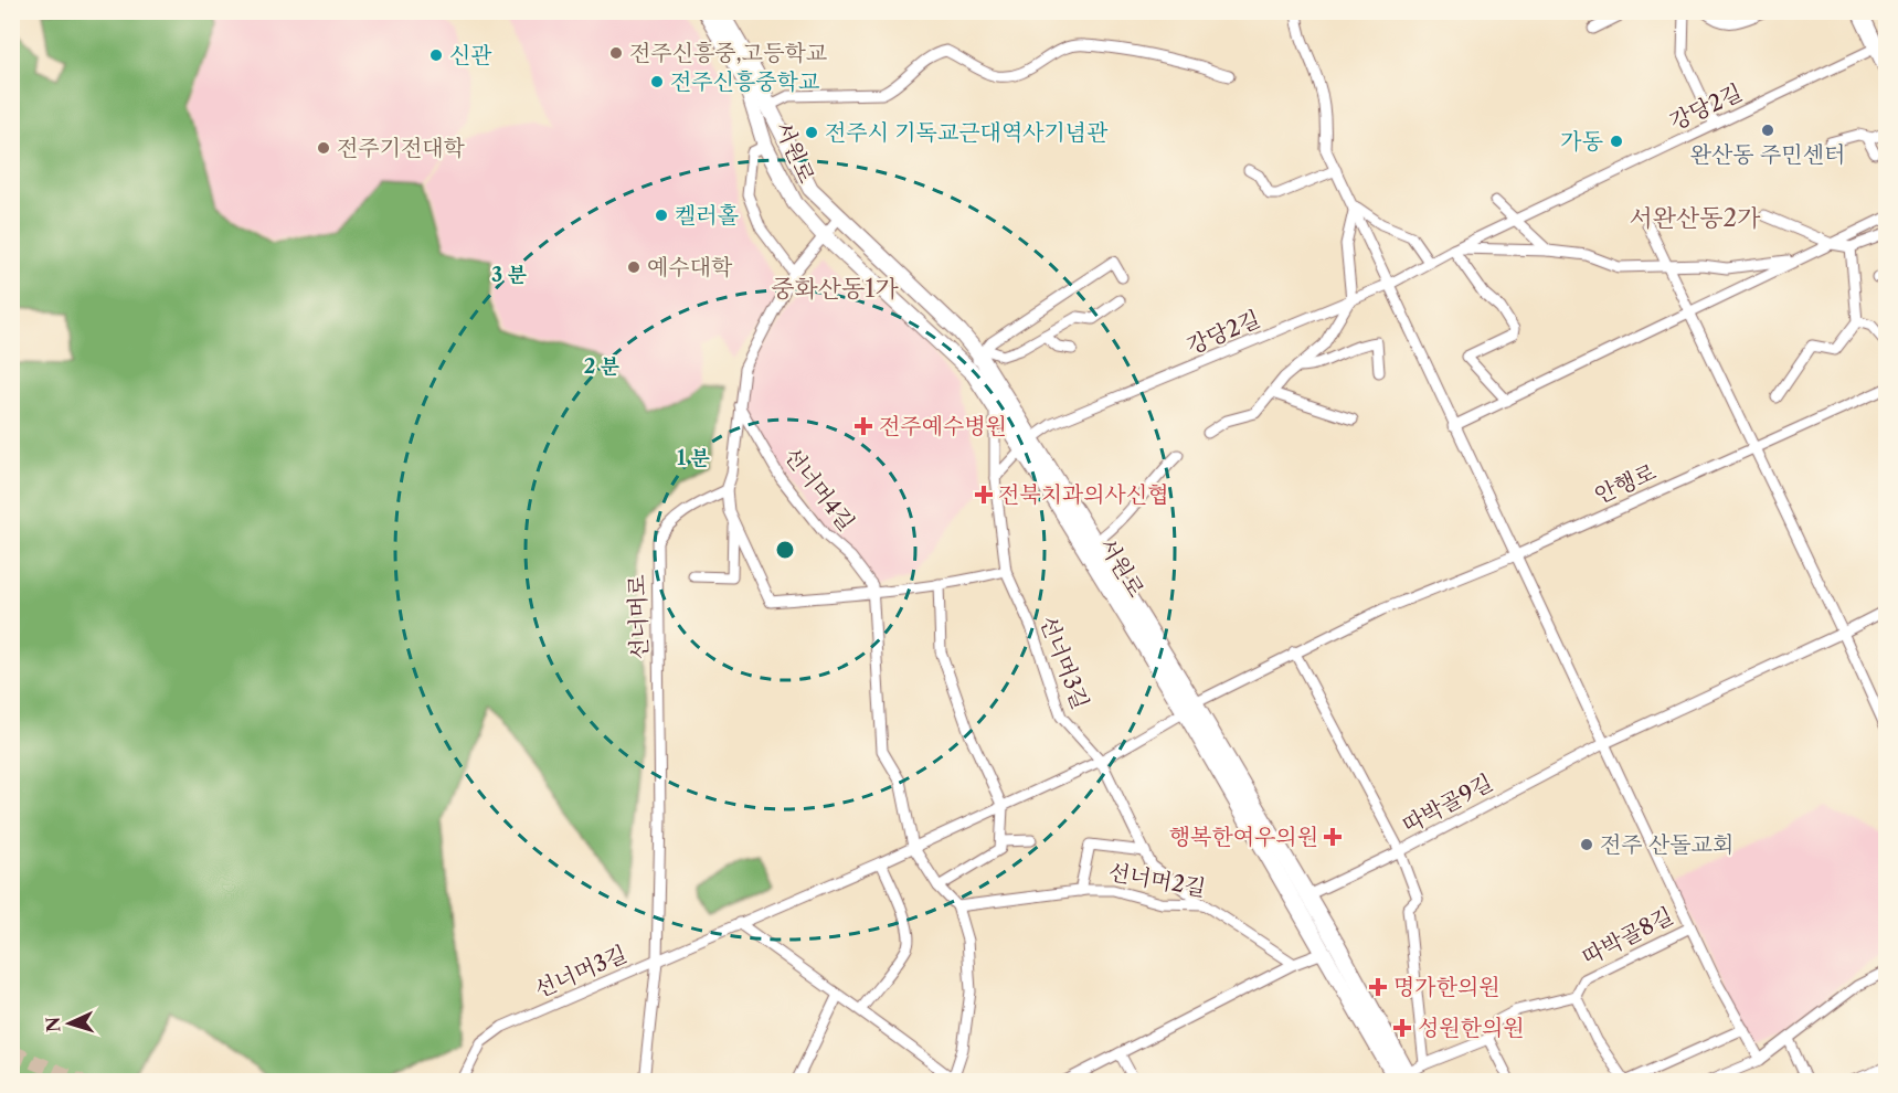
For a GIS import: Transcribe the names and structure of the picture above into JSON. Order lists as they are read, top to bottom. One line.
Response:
{"streets":{"street":["강당2길","서원로","안행로","선너머4길","선너머로","선너머3길","따박골9길","선너머2길","따박골8길"]},"crossings":[["강당2길","서원로"],["서원로","안행로"],["서원로","선너머3길"],["서원로","따박골9길"],["안행로","선너머3길"],["선너머4길","선너머3길"],["선너머로","선너머3길"],["선너머3길","선너머2길"]],"districts":["서완산동2가","중화산동1가"],"places":{"other":["전주신흥중,고등학교","신관","전주신흥중학교","완산동 주민센터","전주시 기독교근대역사기념관","가동","전주기전대학","켈러홀","예수대학","전주 산돌교회"],"health":["전주예수병원","전북치과의사신협","행복한여우의원","명가한의원","성원한의원"]},"north":"left","rings":["3 분","2 분","1 분"]}
